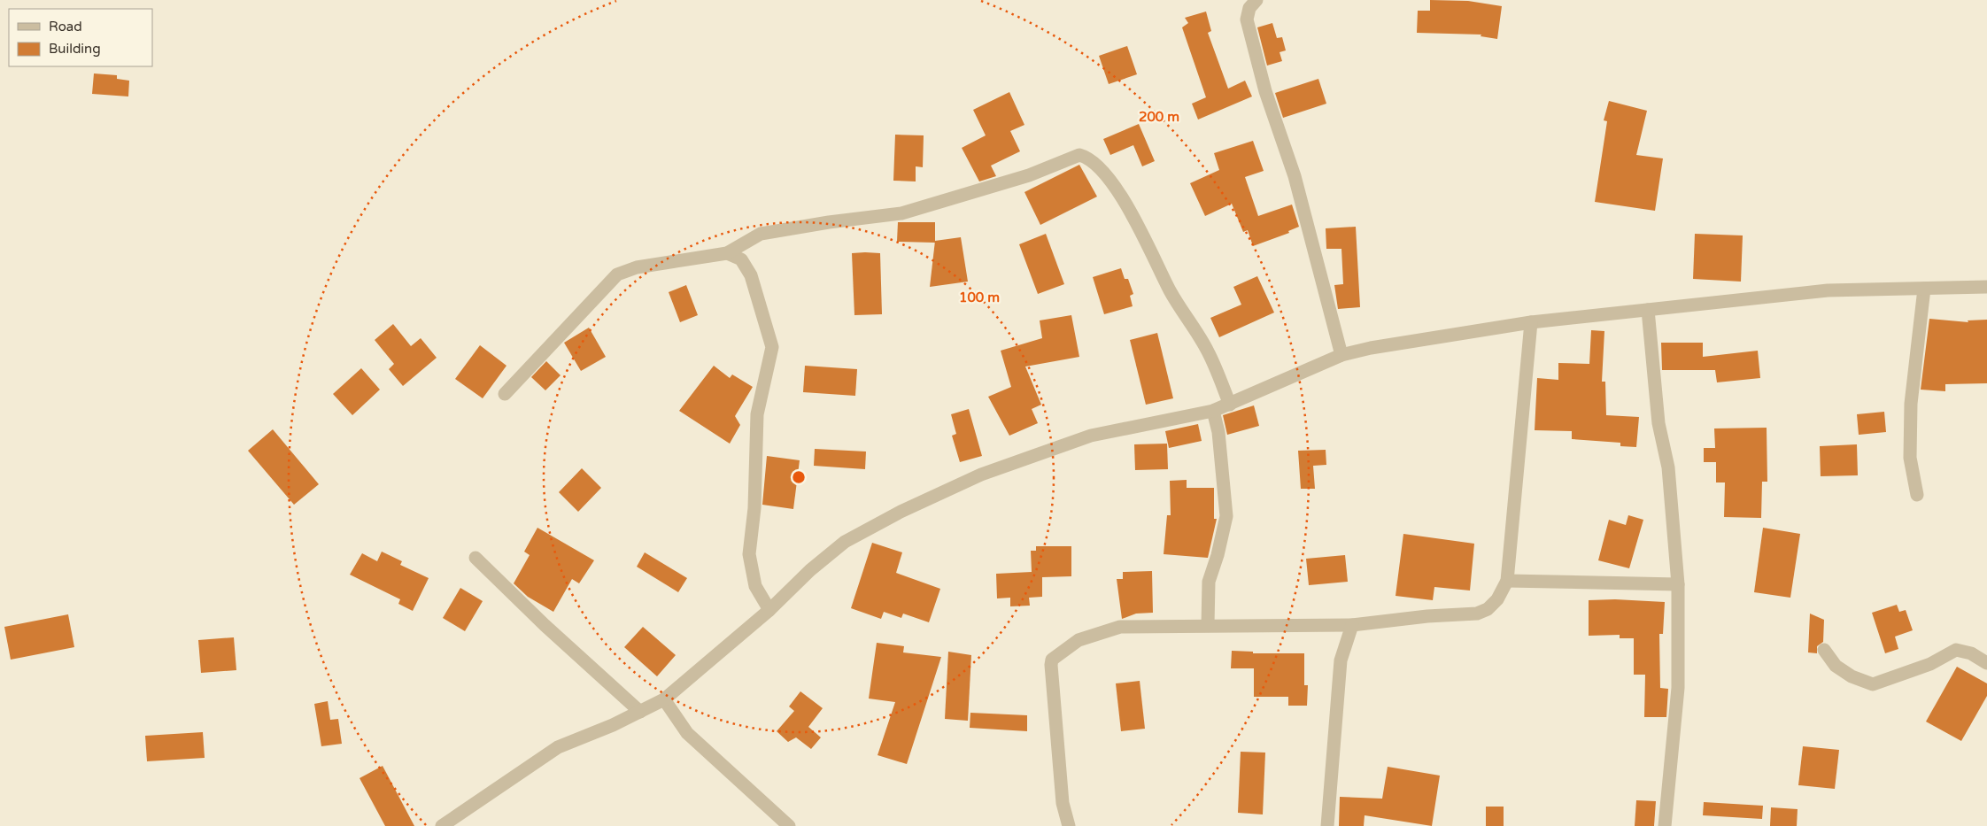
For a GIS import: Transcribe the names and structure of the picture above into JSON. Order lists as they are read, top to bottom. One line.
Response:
{"legend":["Road","Building"],"rings":["200 m","100 m"]}
